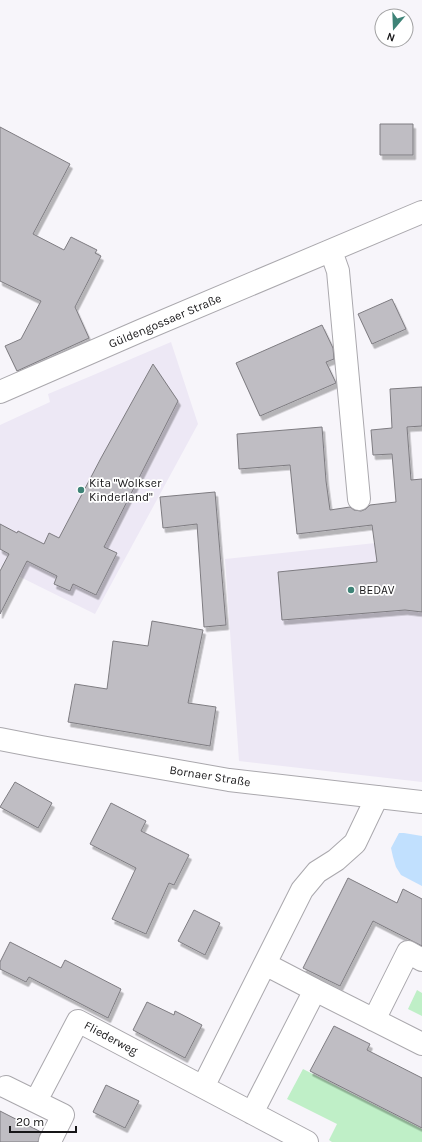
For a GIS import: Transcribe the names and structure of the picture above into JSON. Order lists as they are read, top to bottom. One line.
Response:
{"streets":{"street":["Güldengossaer Straße","Bornaer Straße","Fliederweg"]},"places":["Kita \"Wolkser Kinderland\"","BEDAV"],"scale_bar":"20 m","north":"bottom"}
